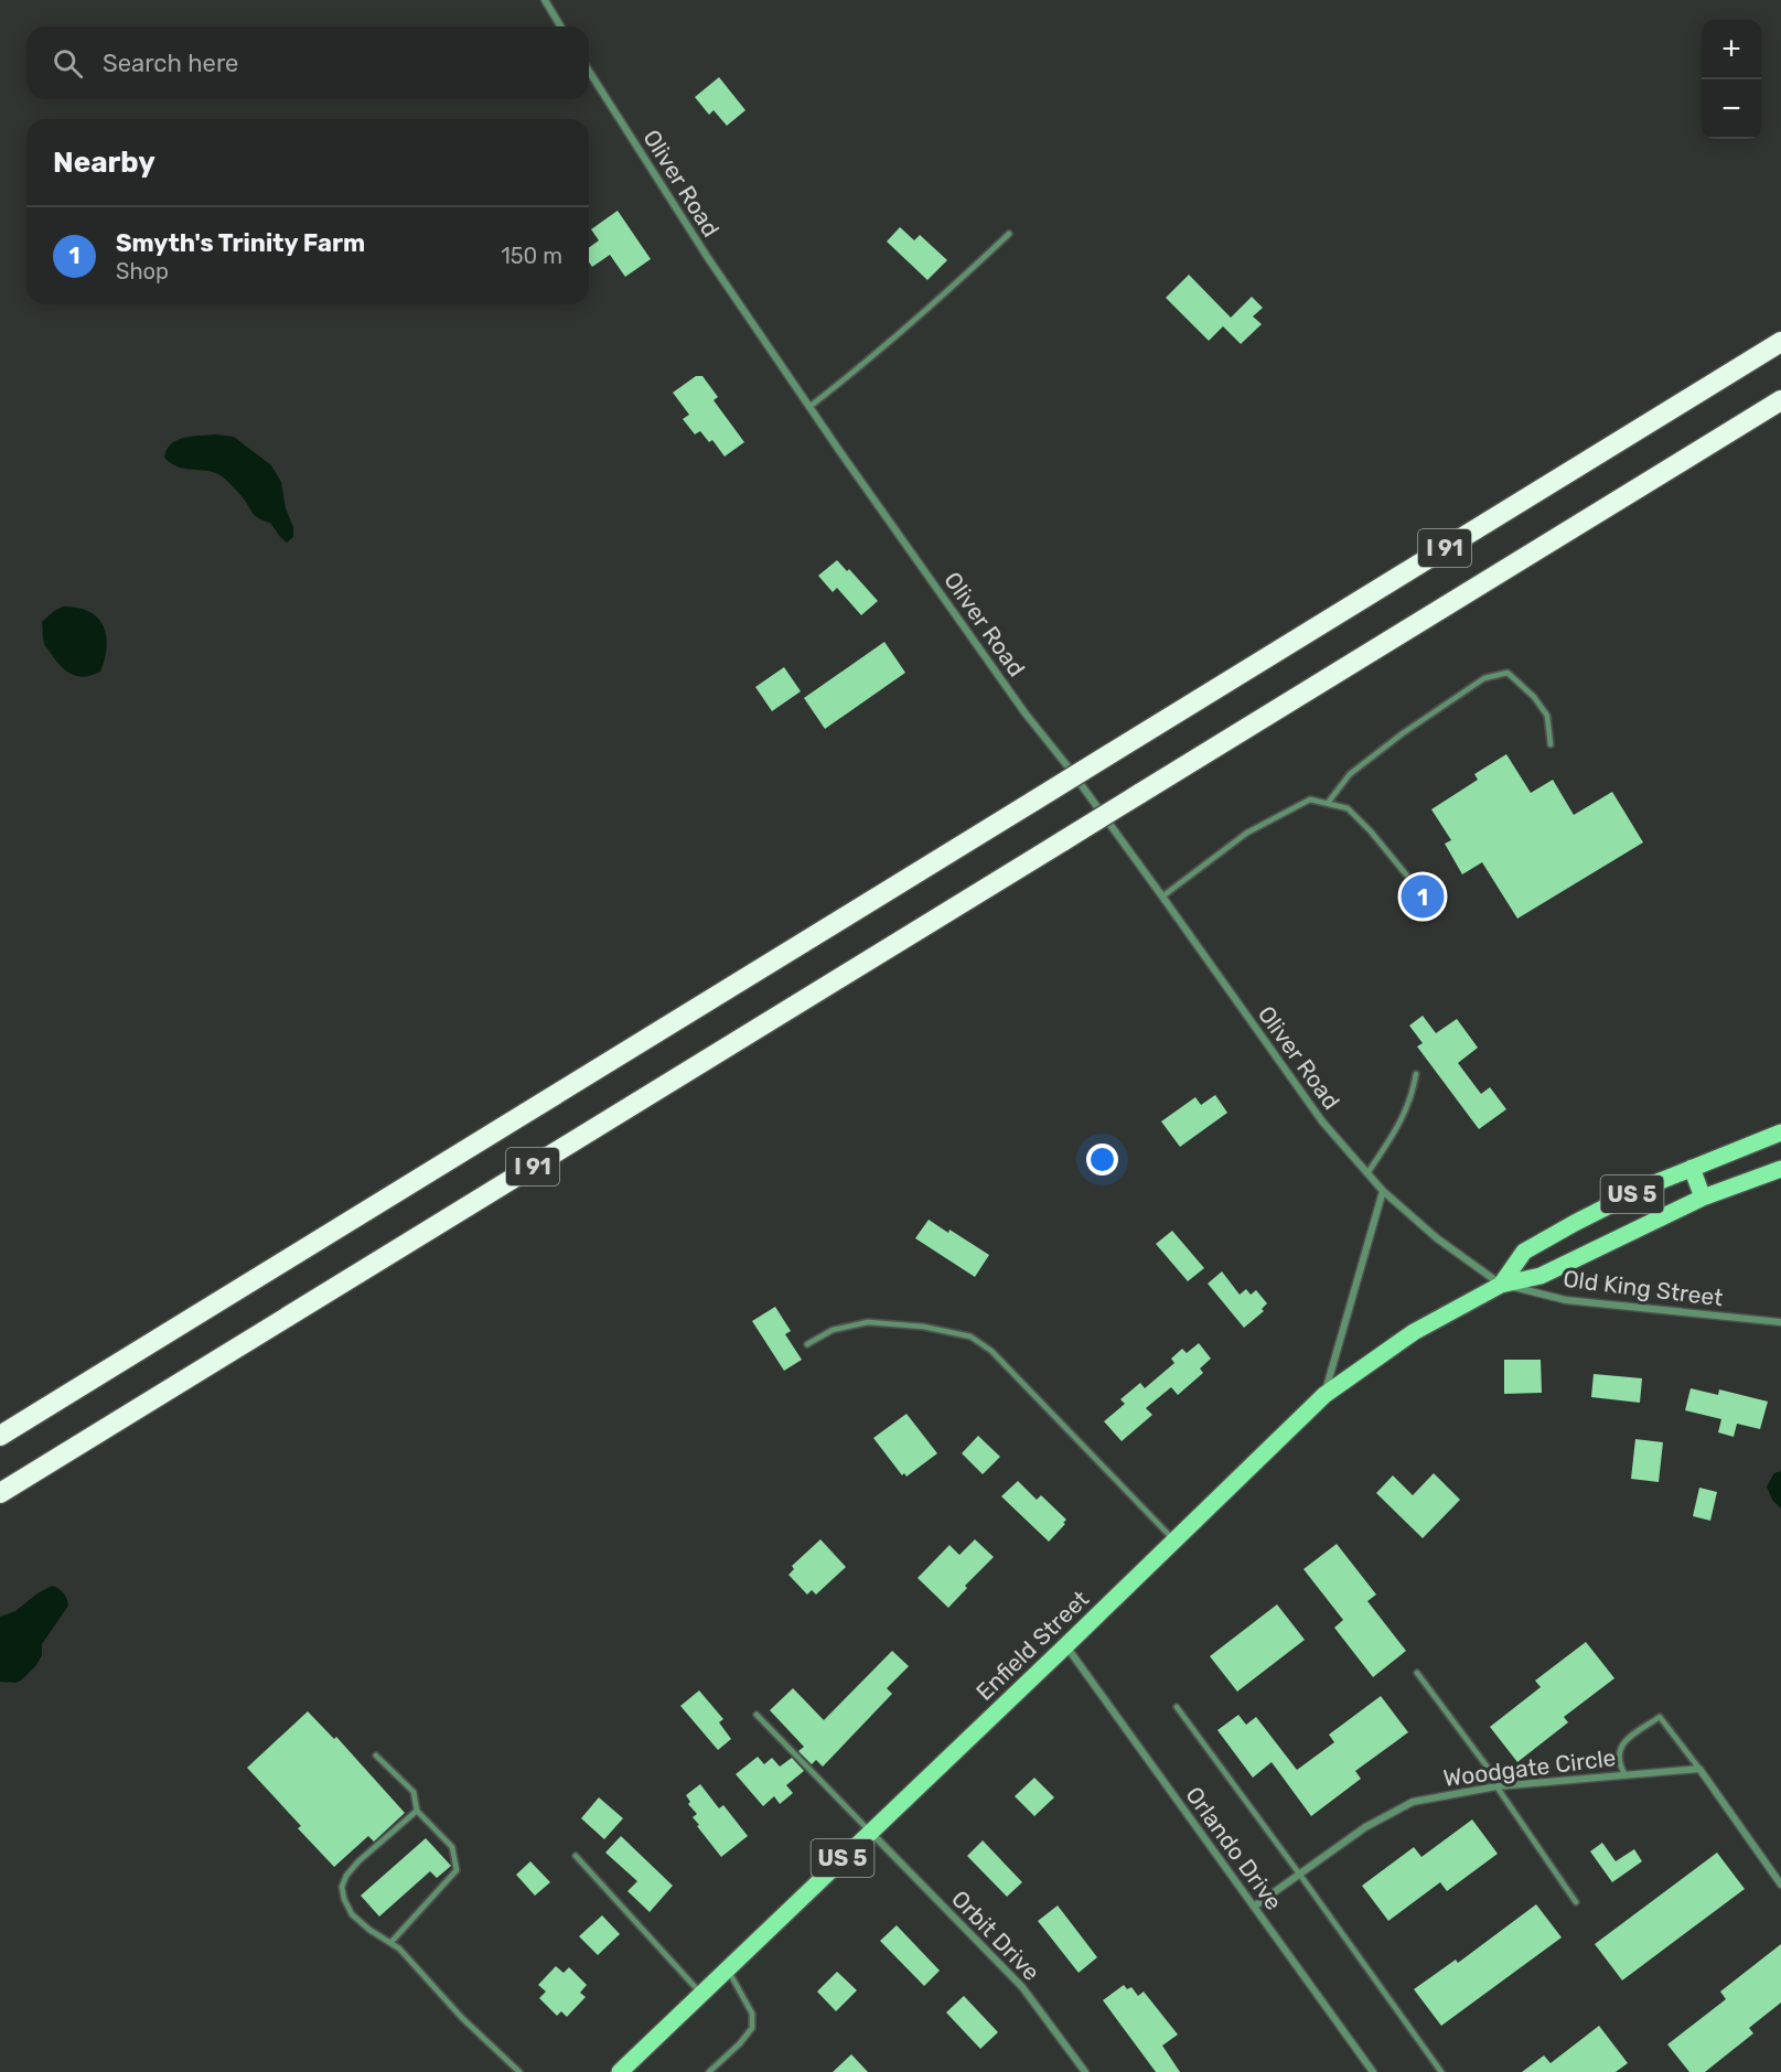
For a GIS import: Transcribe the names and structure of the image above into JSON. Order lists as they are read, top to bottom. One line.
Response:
{"streets":{"highway":["I 91"],"main road":["US 5","Enfield Street"],"street":["Oliver Road","Old King Street","Woodgate Circle","Orlando Drive","Orbit Drive"]},"crossings":[["Oliver Road","US 5"],["Oliver Road","Old King Street"],["Oliver Road","Enfield Street"],["US 5","Old King Street"],["US 5","Enfield Street"],["Old King Street","Enfield Street"],["Enfield Street","Orlando Drive"],["Enfield Street","Orbit Drive"],["Woodgate Circle","Orlando Drive"]],"page":{"map_buttons":["+","−"],"search":"Search here","heading":"Nearby","list":[{"mark":"1","name":"Smyth's Trinity Farm","note":"Shop","value":"150 m"}],"pins":"1"}}
